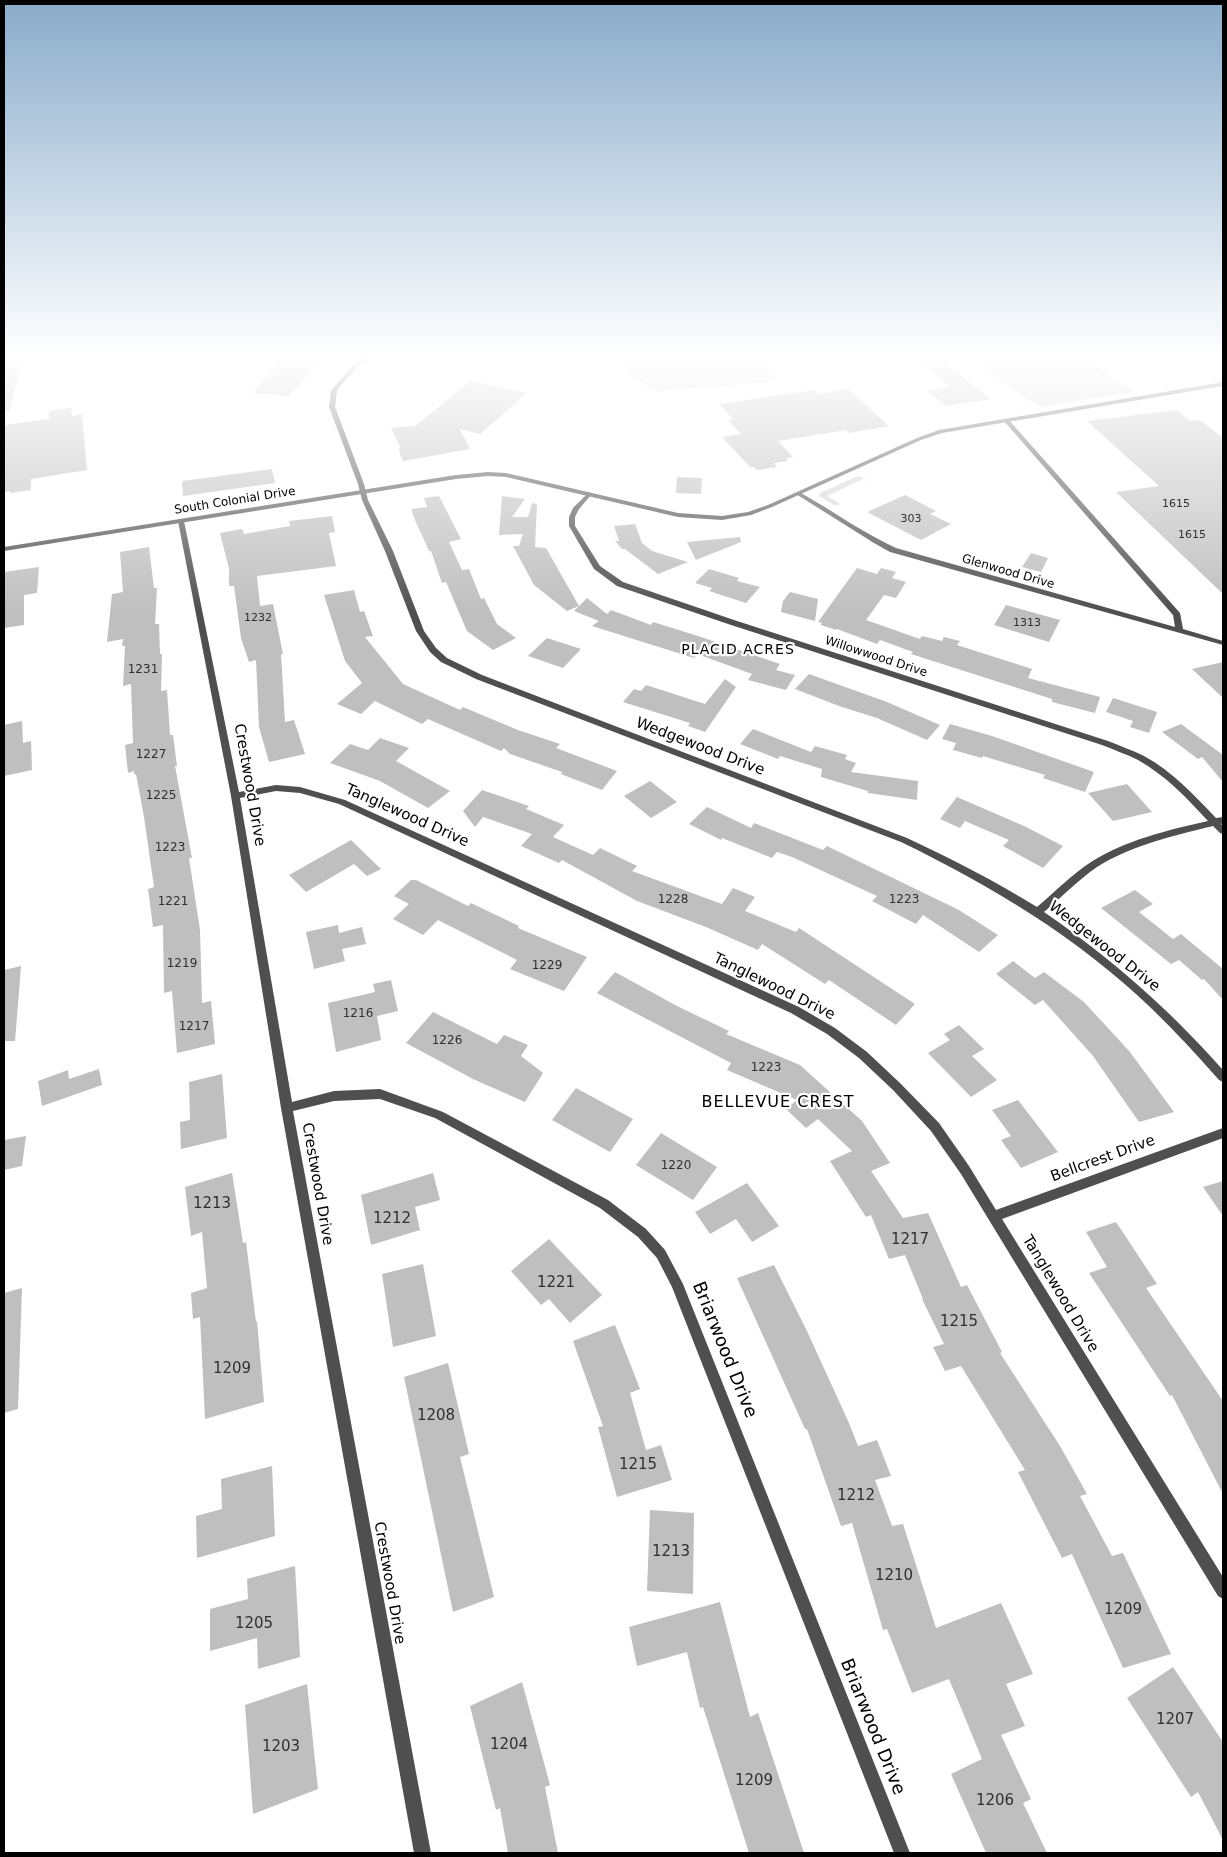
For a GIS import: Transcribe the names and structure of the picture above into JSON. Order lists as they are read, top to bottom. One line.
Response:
{"streets":{"street":["South Colonial Drive","Glenwood Drive","Willowwood Drive","Wedgewood Drive","Crestwood Drive","Tanglewood Drive","Bellcrest Drive","Briarwood Drive"]},"crossings":[["South Colonial Drive","Glenwood Drive"],["South Colonial Drive","Willowwood Drive"],["South Colonial Drive","Wedgewood Drive"],["South Colonial Drive","Crestwood Drive"],["Crestwood Drive","Tanglewood Drive"],["Crestwood Drive","Briarwood Drive"],["Tanglewood Drive","Bellcrest Drive"]],"districts":["PLACID ACRES","BELLEVUE CREST"],"house_numbers":["1615","303","1615","1232","1313","1231","1227","1225","1223","1228","1223","1221","1219","1229","1216","1217","1226","1223","1220","1213","1212","1217","1221","1215","1209","1208","1215","1212","1213","1210","1209","1205","1207","1204","1203","1209","1206"]}
